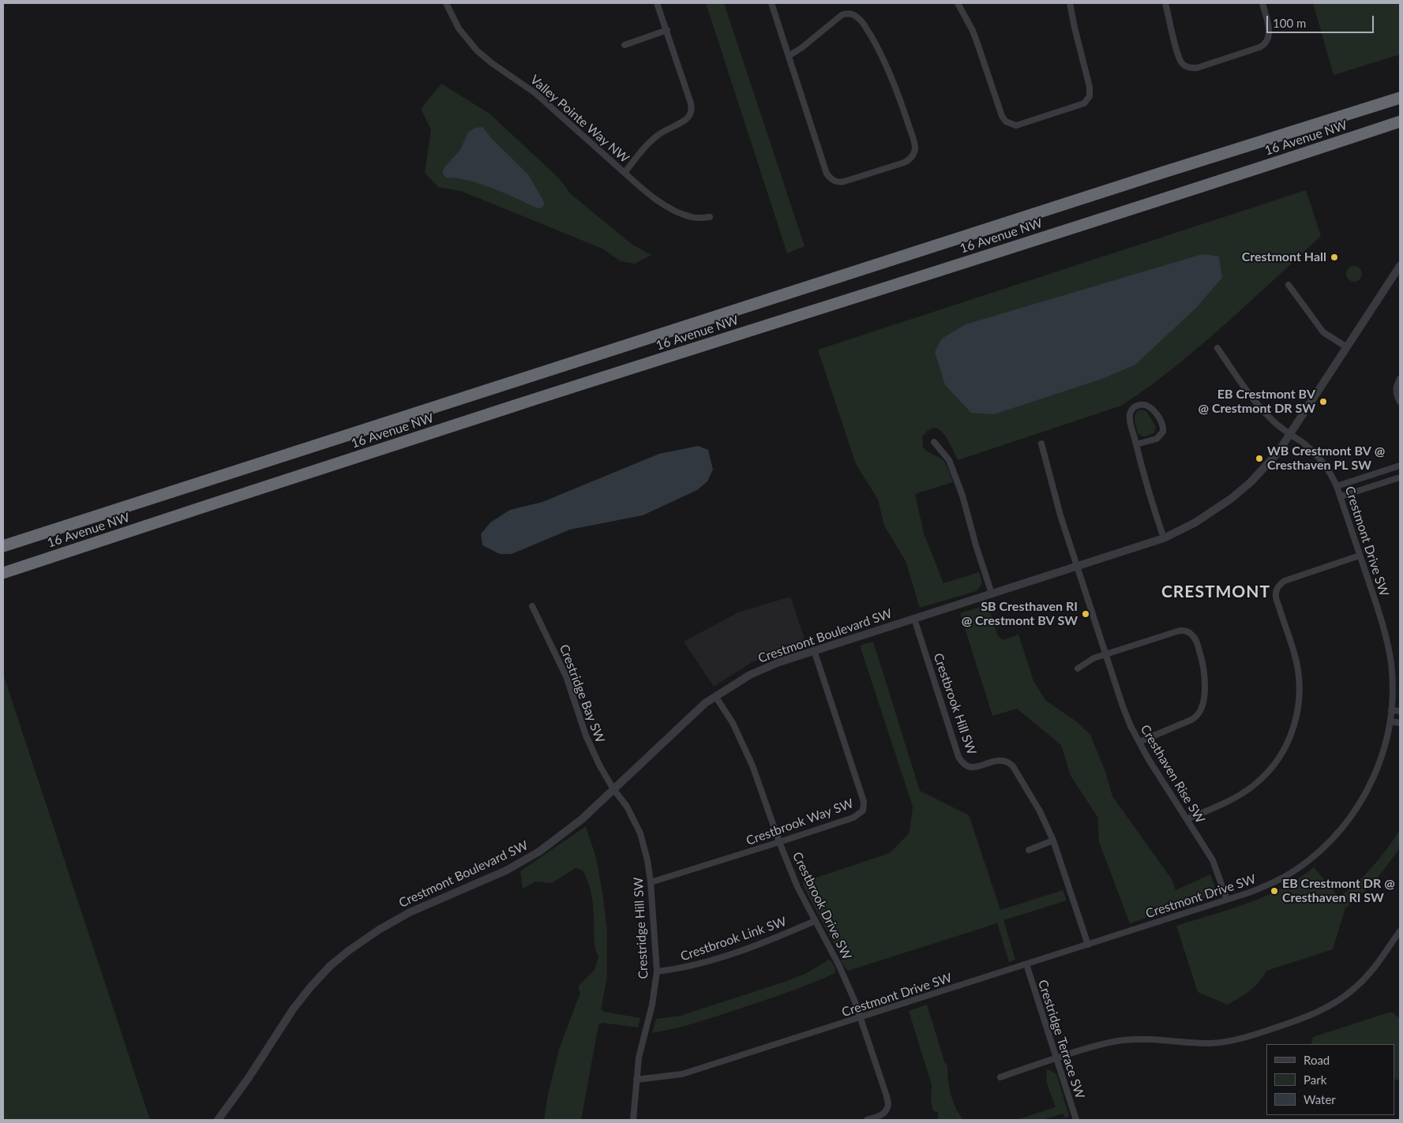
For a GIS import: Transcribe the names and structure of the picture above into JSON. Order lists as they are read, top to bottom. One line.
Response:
{"streets":{"highway":["16 Avenue NW"],"street":["Valley Pointe Way NW","Crestmont Drive SW","Crestmont Boulevard SW","Crestridge Bay SW","Crestbrook Hill SW","Cresthaven Rise SW","Crestbrook Way SW","Crestbrook Drive SW","Crestridge Hill SW","Crestbrook Link SW","Crestridge Terrace SW"]},"crossings":[["Crestmont Drive SW","Crestmont Boulevard SW"],["Crestmont Drive SW","Crestbrook Hill SW"],["Crestmont Drive SW","Cresthaven Rise SW"],["Crestmont Drive SW","Crestbrook Drive SW"],["Crestmont Drive SW","Crestridge Hill SW"],["Crestmont Drive SW","Crestridge Terrace SW"],["Crestmont Boulevard SW","Crestridge Bay SW"],["Crestmont Boulevard SW","Crestbrook Hill SW"],["Crestmont Boulevard SW","Cresthaven Rise SW"],["Crestmont Boulevard SW","Crestbrook Way SW"],["Crestmont Boulevard SW","Crestbrook Drive SW"],["Crestmont Boulevard SW","Crestridge Hill SW"],["Crestridge Bay SW","Crestridge Hill SW"],["Crestbrook Way SW","Crestbrook Drive SW"],["Crestbrook Way SW","Crestridge Hill SW"],["Crestbrook Drive SW","Crestbrook Link SW"],["Crestridge Hill SW","Crestbrook Link SW"]],"districts":["CRESTMONT"],"places":["Crestmont Hall","EB Crestmont BV @ Crestmont DR SW","WB Crestmont BV @ Cresthaven PL SW","SB Cresthaven RI @ Crestmont BV SW","EB Crestmont DR @ Cresthaven RI SW"],"legend":["Road","Park","Water"],"scale_bar":"100 m"}
